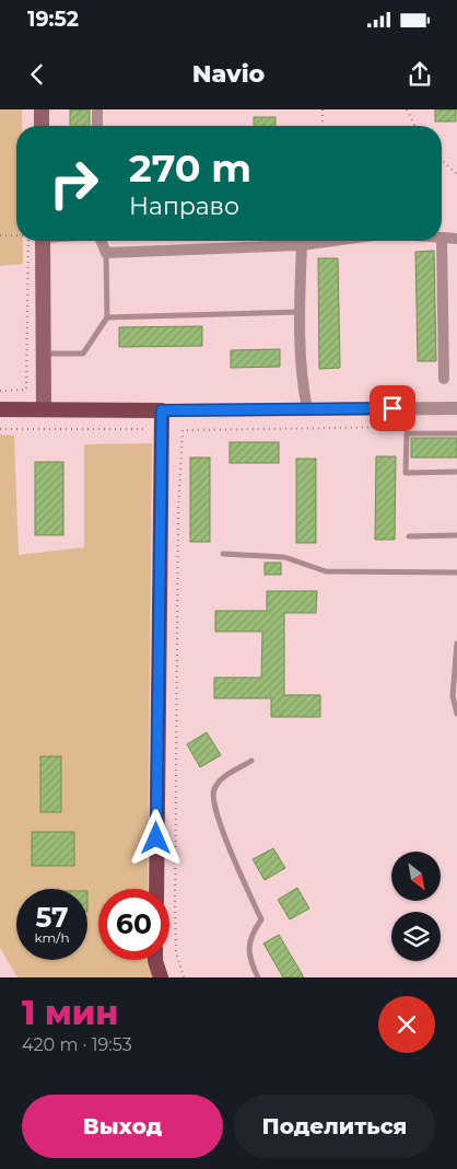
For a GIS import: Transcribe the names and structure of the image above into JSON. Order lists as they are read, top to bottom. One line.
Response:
{"north":"bottom right","page":{"status":"19:52","header":"Navio","turn":["270 m","Направо"],"speed":"57 km/h","limit":"60","heading":["1 мин","420 m · 19:53"],"buttons":["Выход","Поделиться"]}}
